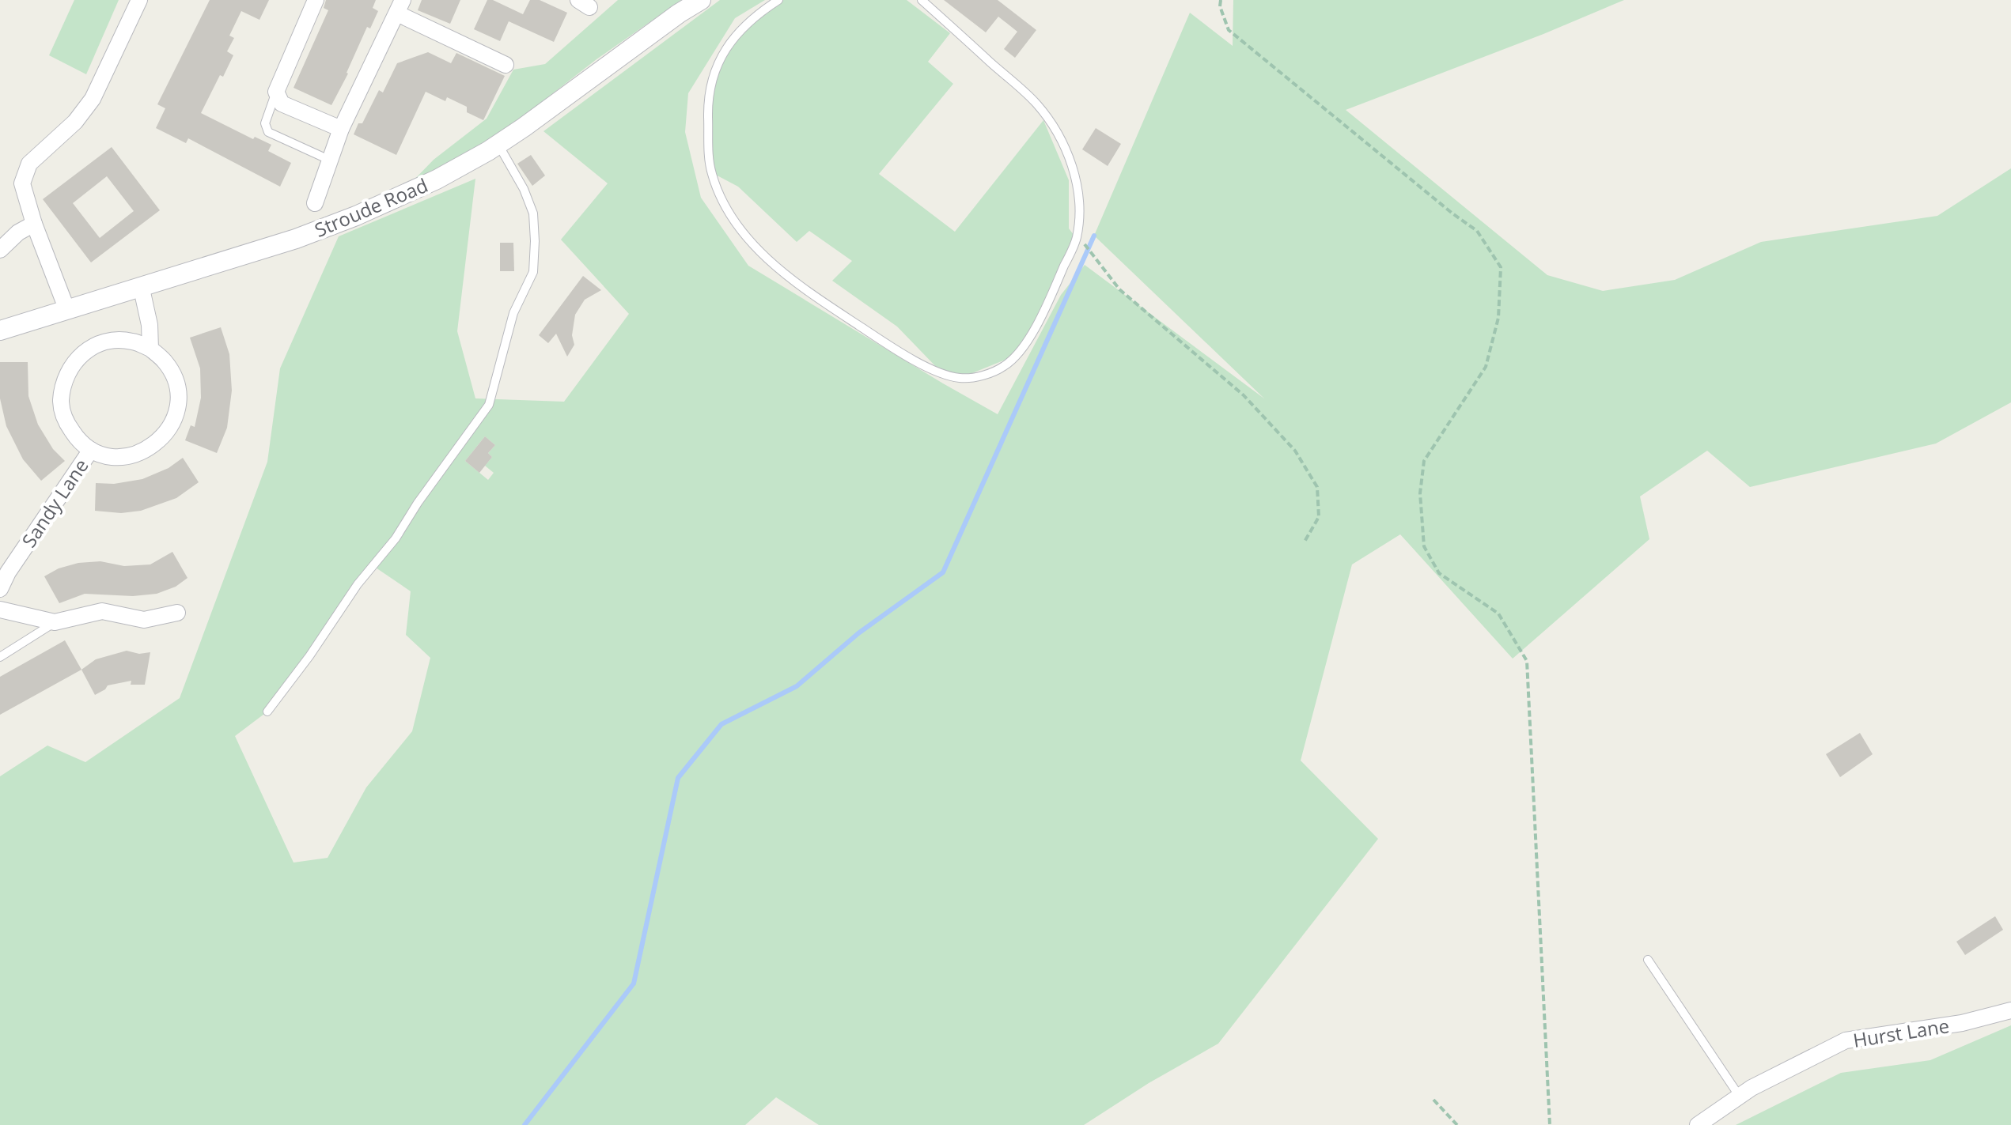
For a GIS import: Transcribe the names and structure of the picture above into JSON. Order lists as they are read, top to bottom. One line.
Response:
{"streets":{"street":["Stroude Road","Sandy Lane","Hurst Lane"]}}
